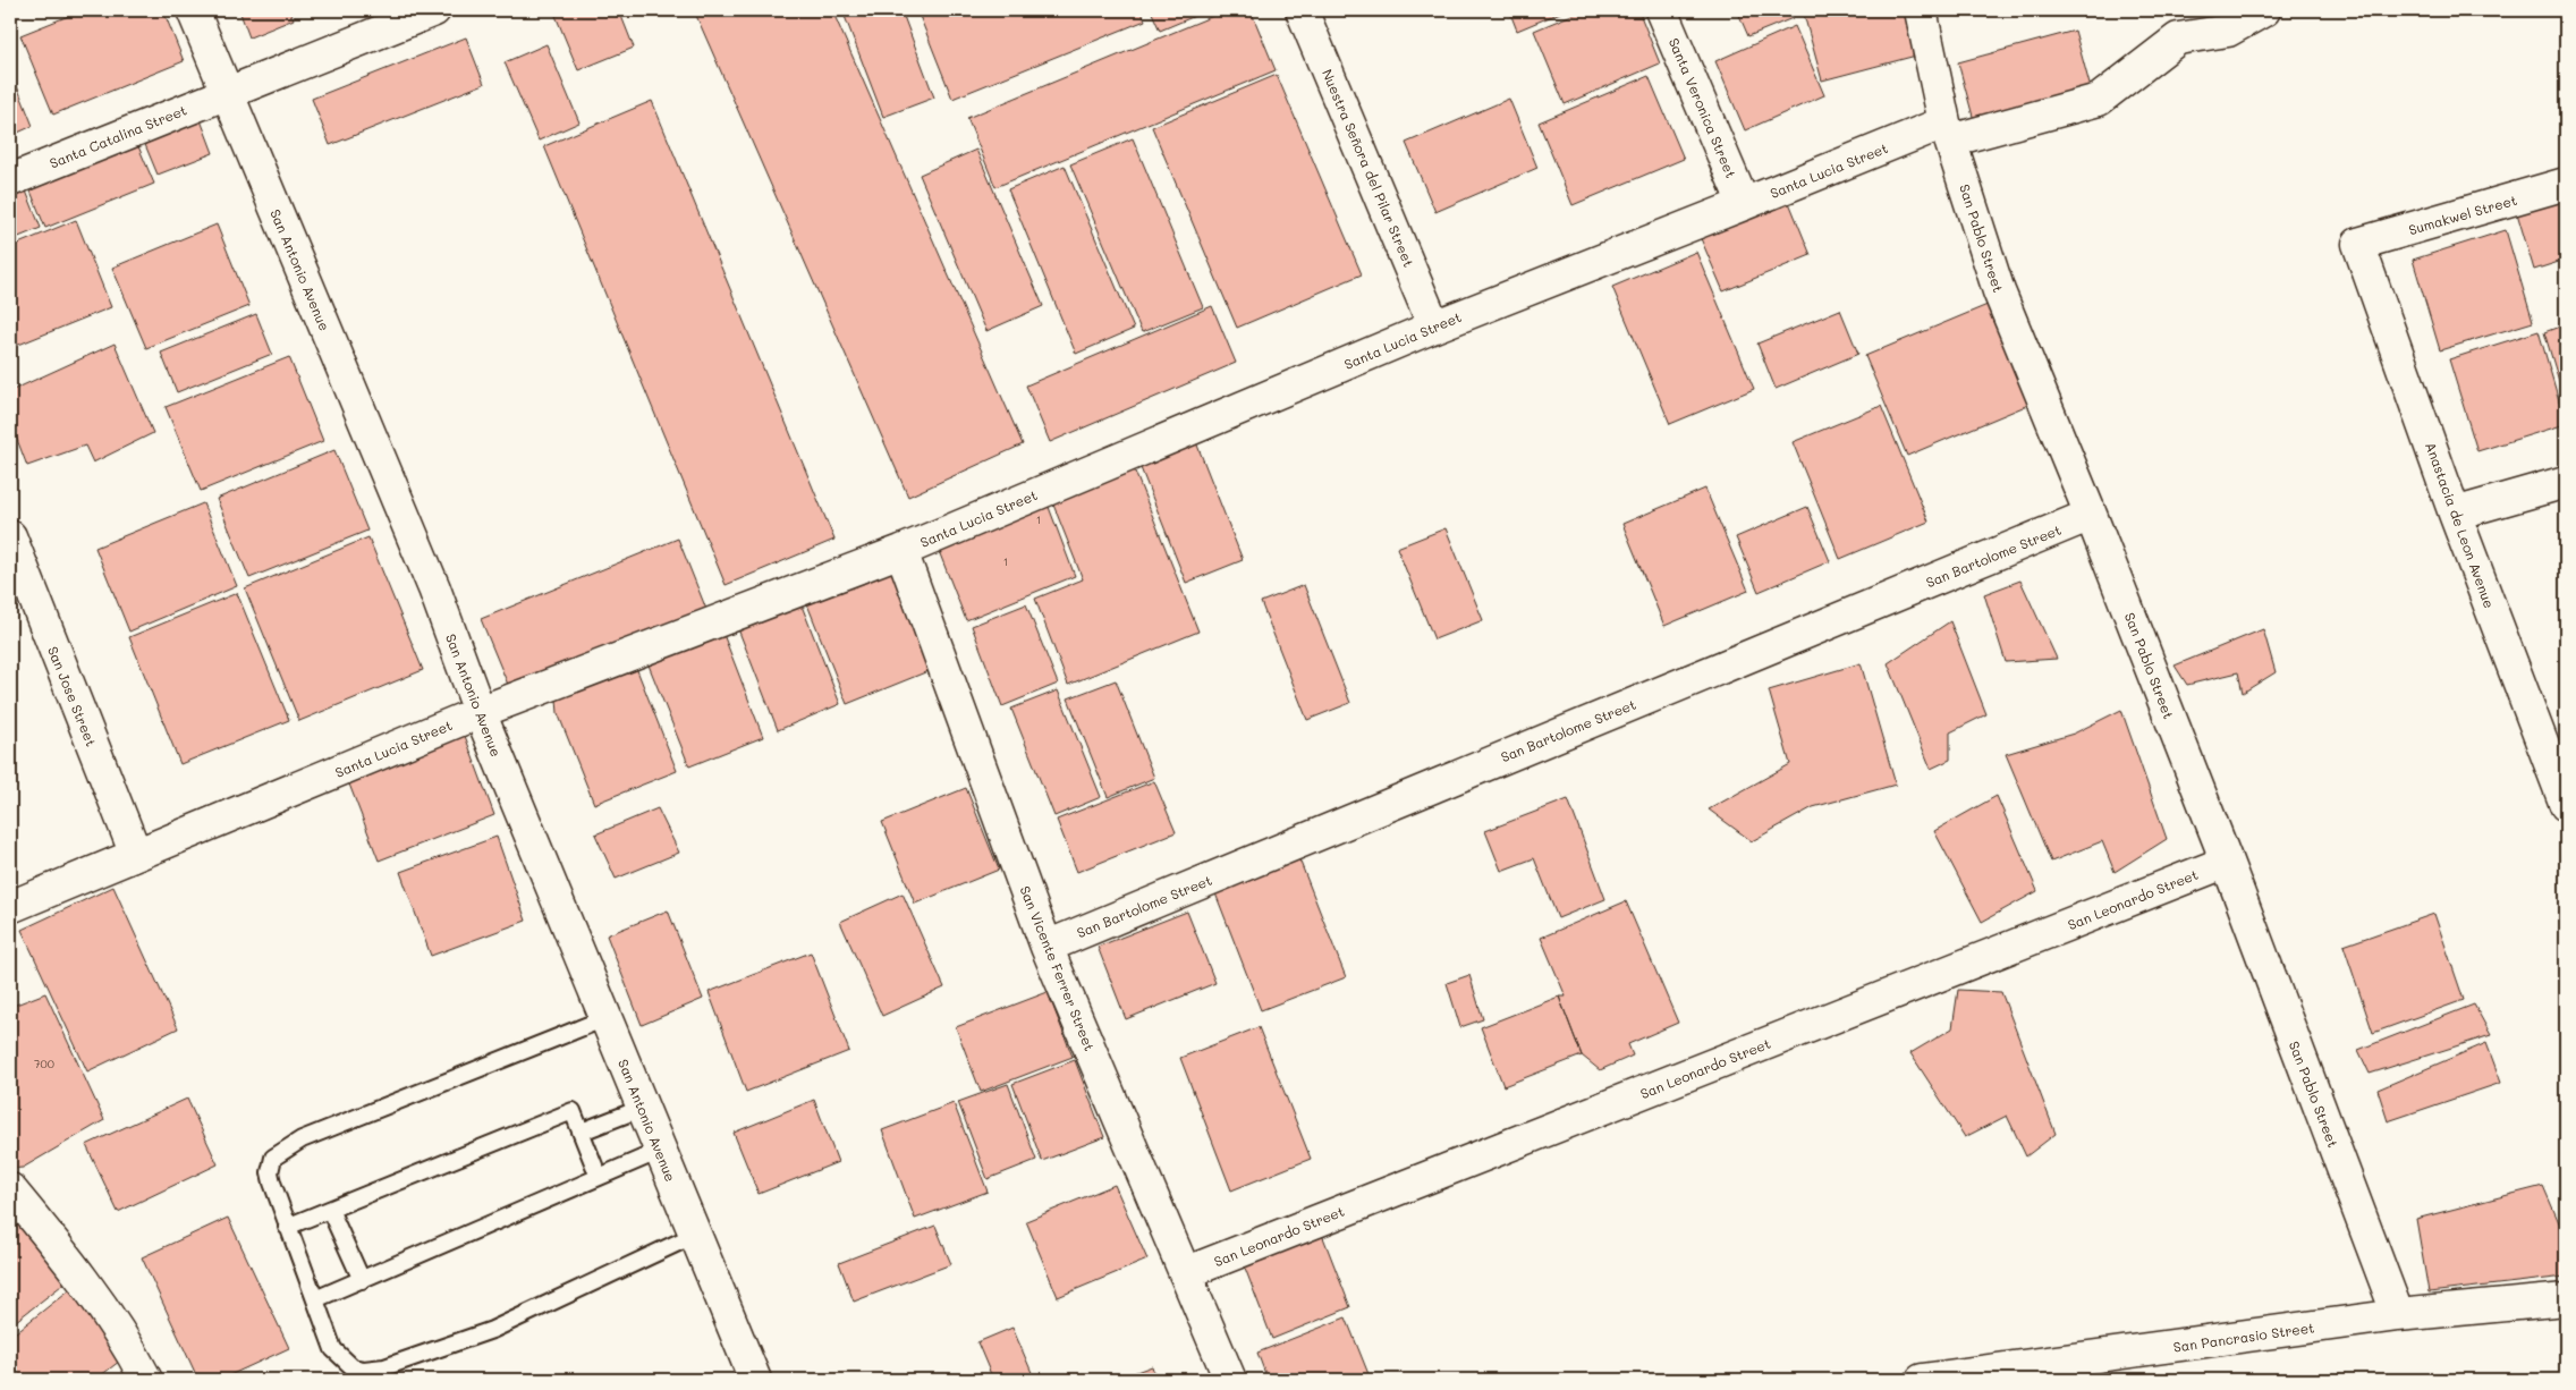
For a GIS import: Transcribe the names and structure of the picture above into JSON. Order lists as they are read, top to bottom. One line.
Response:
{"streets":{"street":["Santa Veronica Street","Santa Catalina Street","Nuestra Señora del Pilar Street","Santa Lucia Street","Sumakwel Street","San Pablo Street","San Antonio Avenue","Anastacia de Leon Avenue","San Bartolome Street","San Jose Street","San Leonardo Street","San Vicente Ferrer Street","San Pancrasio Street"]},"crossings":[["Santa Veronica Street","Santa Lucia Street"],["Santa Catalina Street","San Antonio Avenue"],["Nuestra Señora del Pilar Street","Santa Lucia Street"],["Santa Lucia Street","San Pablo Street"],["Santa Lucia Street","San Antonio Avenue"],["Santa Lucia Street","San Jose Street"],["Santa Lucia Street","San Vicente Ferrer Street"],["Sumakwel Street","Anastacia de Leon Avenue"],["San Pablo Street","San Bartolome Street"],["San Pablo Street","San Leonardo Street"],["San Pablo Street","San Pancrasio Street"],["San Bartolome Street","San Vicente Ferrer Street"],["San Leonardo Street","San Vicente Ferrer Street"]],"house_numbers":["1","1","700"]}
